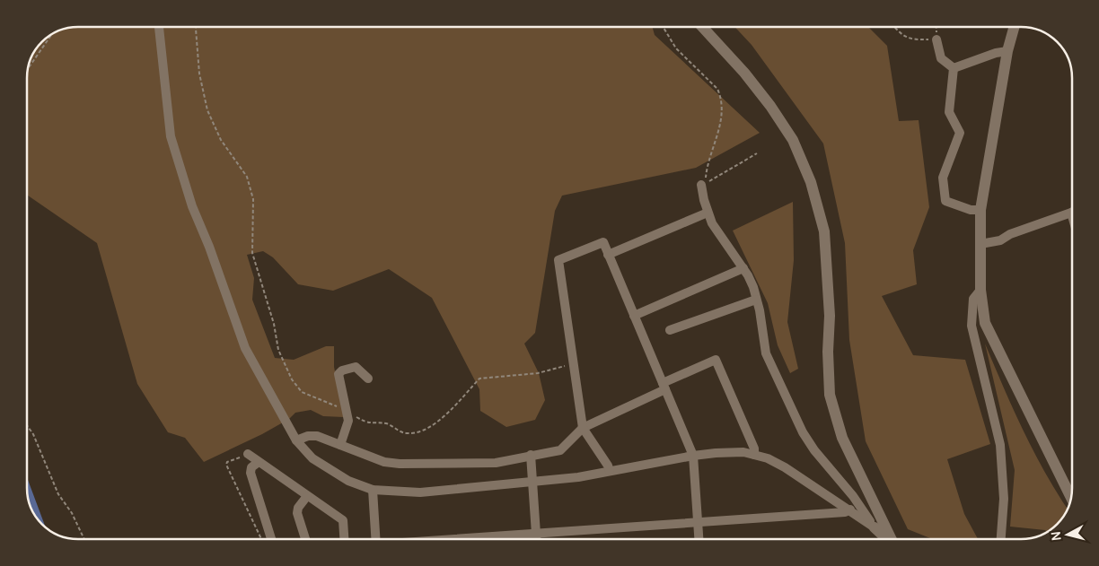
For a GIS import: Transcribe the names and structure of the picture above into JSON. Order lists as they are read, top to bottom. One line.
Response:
{"north":"left"}
